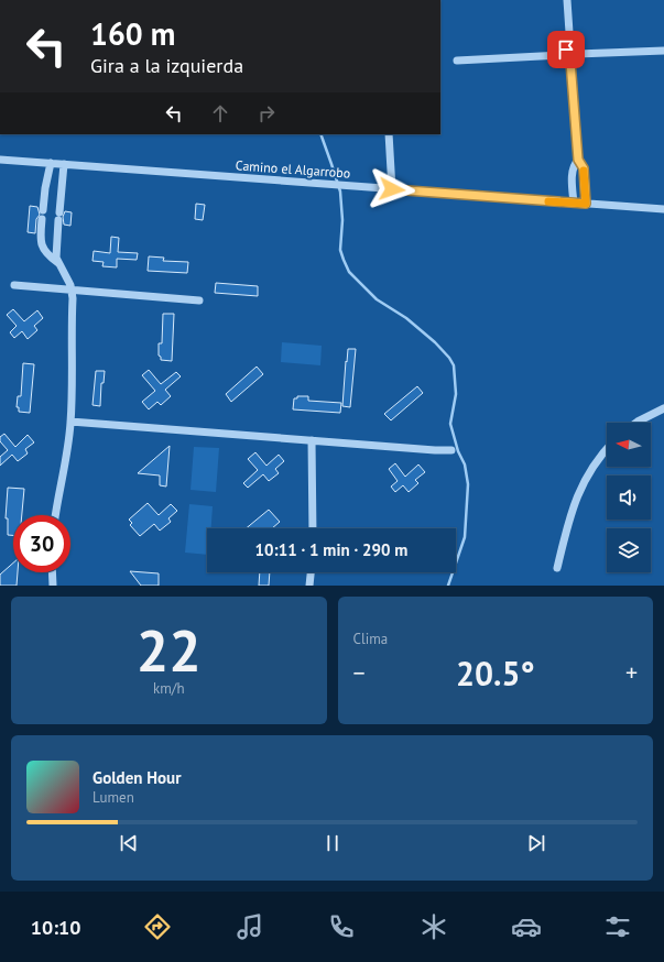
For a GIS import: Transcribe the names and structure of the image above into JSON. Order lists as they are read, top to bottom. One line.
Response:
{"streets":{"street":["Camino el Algarrobo"]},"north":"left","page":{"turn":["160 m","Gira a la izquierda"],"limit":"30","trip":"10:11 · 1 min · 290 m","tile":[["22","km/h"],"Clima"],"heat":["−","20.5°","+"],"song":["Golden Hour","Lumen"],"tabs":"10:10"}}
